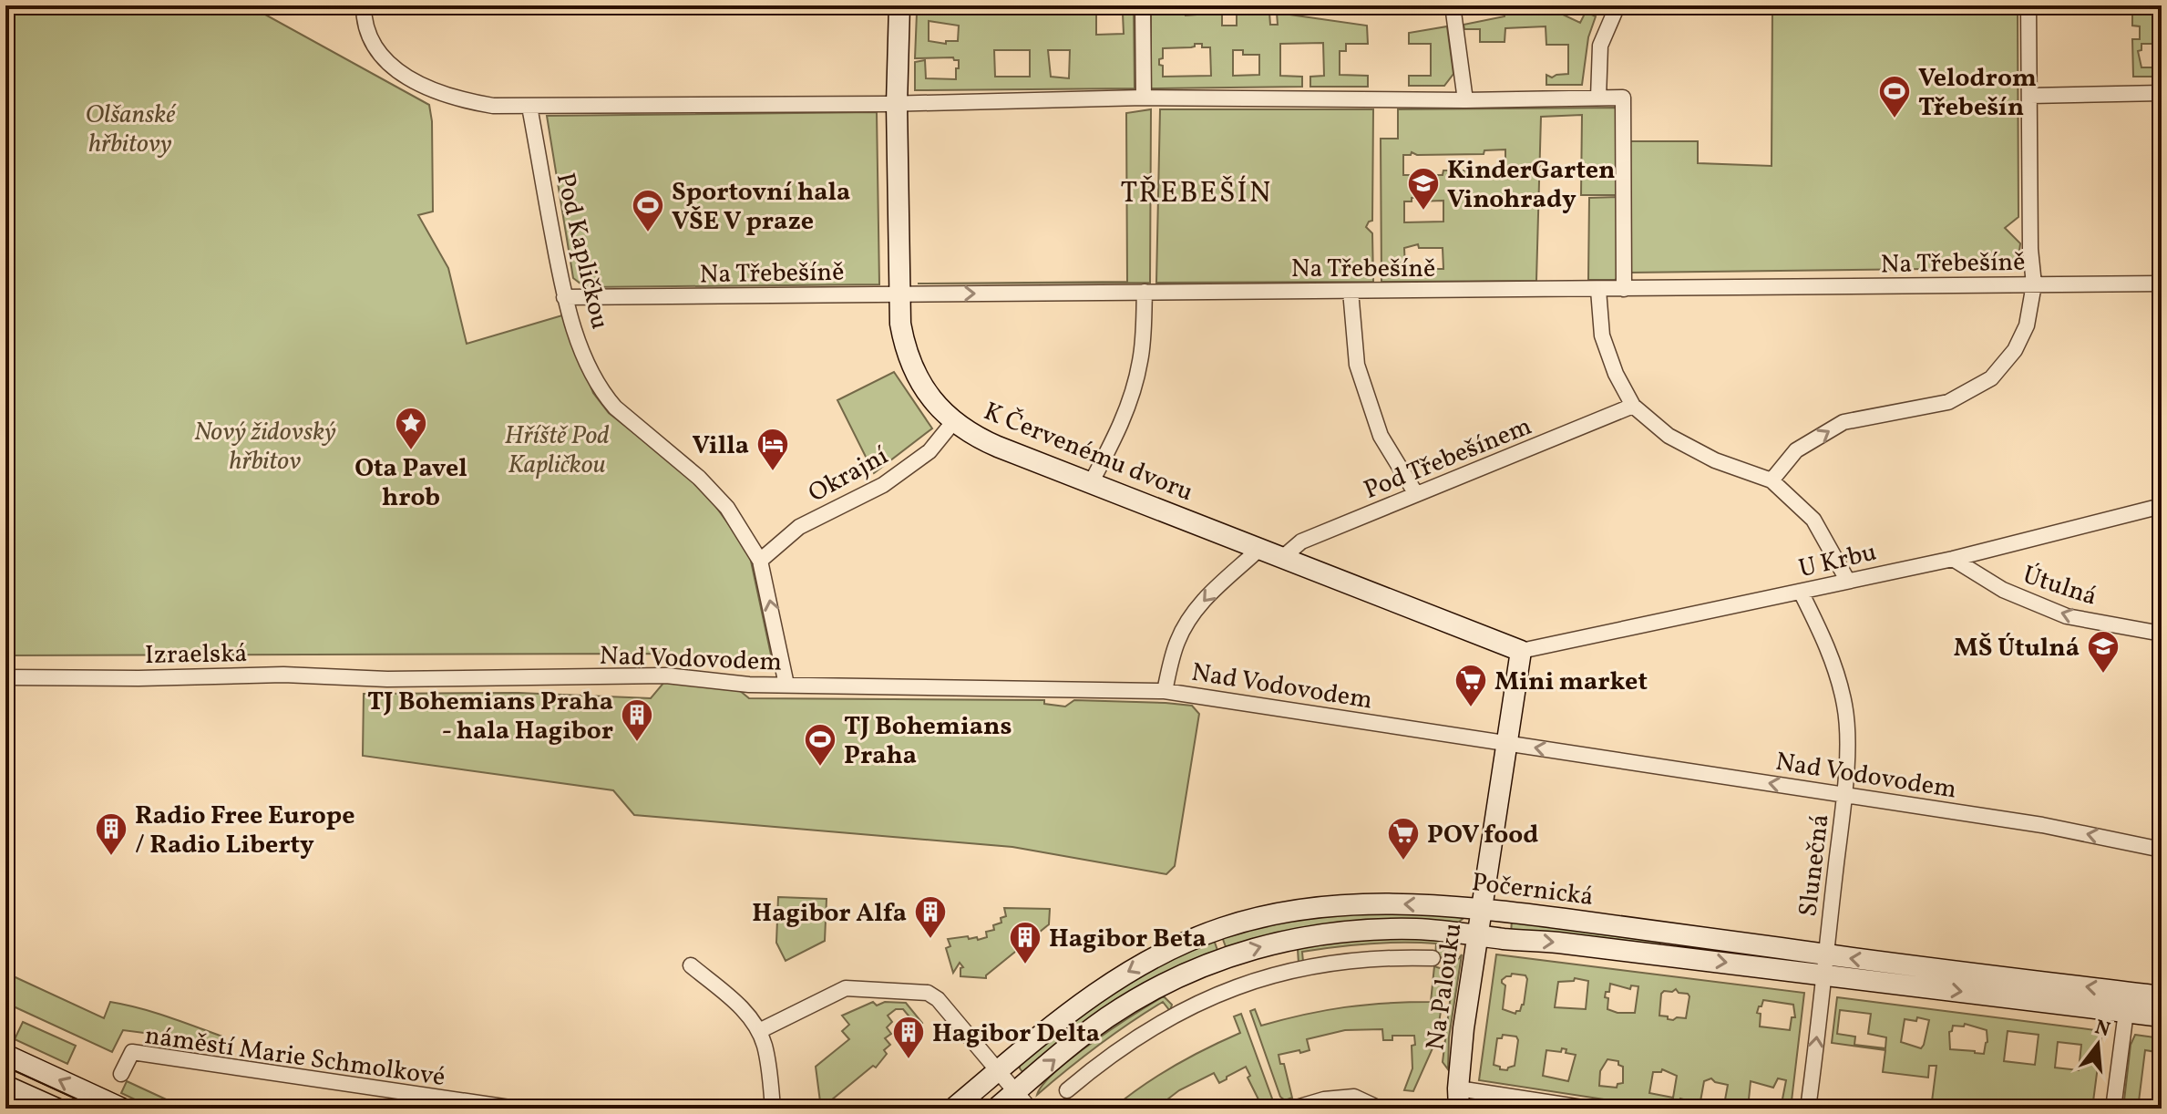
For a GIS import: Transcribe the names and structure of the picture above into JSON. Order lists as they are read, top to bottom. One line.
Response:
{"streets":{"street":["Pod Kapličkou","Na Třebešíně","K Červenému dvoru","Pod Třebešínem","Okrajní","U Krbu","Útulná","Izraelská","Nad Vodovodem","Slunečná","Počernická","Na Palouku","náměstí Marie Schmolkové"]},"crossings":[["Pod Kapličkou","Na Třebešíně"],["Pod Kapličkou","Okrajní"],["Pod Kapličkou","Nad Vodovodem"],["Na Třebešíně","K Červenému dvoru"],["K Červenému dvoru","Pod Třebešínem"],["K Červenému dvoru","Okrajní"],["K Červenému dvoru","U Krbu"],["U Krbu","Útulná"],["U Krbu","Slunečná"],["Izraelská","Nad Vodovodem"],["Nad Vodovodem","Slunečná"],["Nad Vodovodem","Na Palouku"],["Slunečná","Počernická"],["Počernická","Na Palouku"]],"one_way":["Útulná","Nad Vodovodem"],"districts":["TŘEBEŠÍN"],"parks":["Olšanské hřbitovy","Nový židovský hřbitov","Hříště Pod Kapličkou"],"places":{"sports":["Velodrom Třebešín","Sportovní hala VŠE V praze","TJ Bohemians Praha"],"school or university":["KinderGarten Vinohrady","MŠ Útulná"],"place":["Ota Pavel hrob"],"hotel":["Villa"],"supermarket":["Mini market","POV food"],"building":["TJ Bohemians Praha - hala Hagibor","Radio Free Europe / Radio Liberty","Hagibor Alfa","Hagibor Beta","Hagibor Delta"]},"north":"top"}
